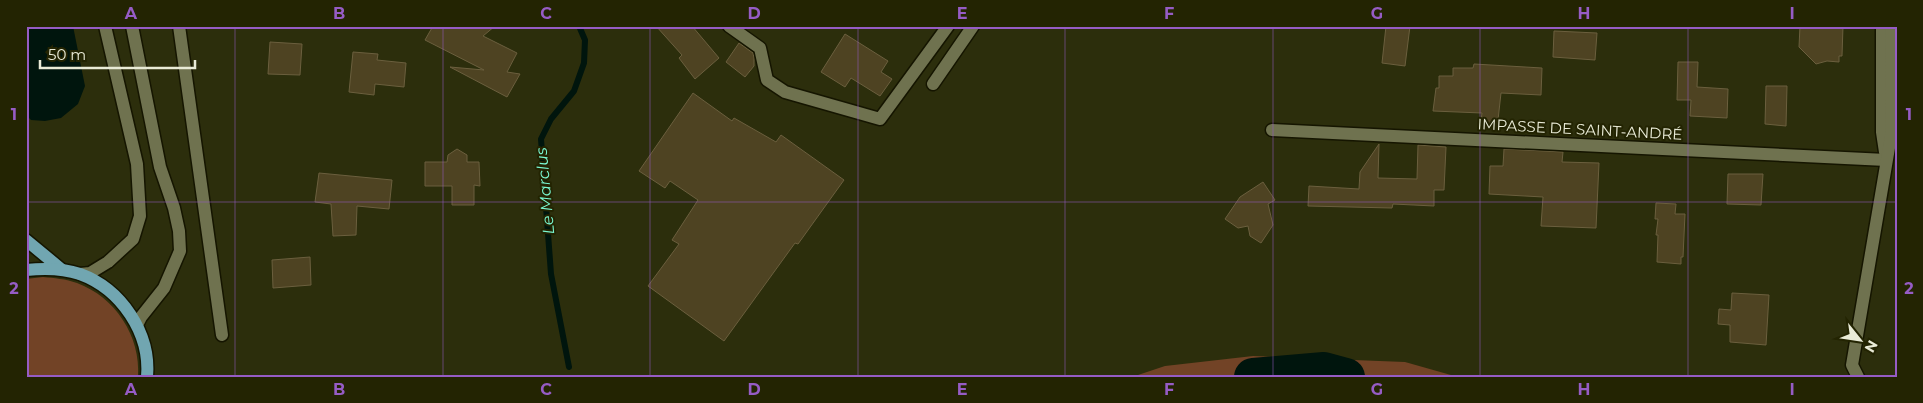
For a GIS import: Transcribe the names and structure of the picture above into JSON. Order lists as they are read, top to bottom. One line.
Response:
{"streets":{"street":["IMPASSE DE SAINT-ANDRÉ"]},"water":["Le Marclus"],"scale_bar":"50 m","north":"bottom right","grid":{"columns":["A","B","C","D","E","F","G","H","I"],"rows":["1","2"]}}
